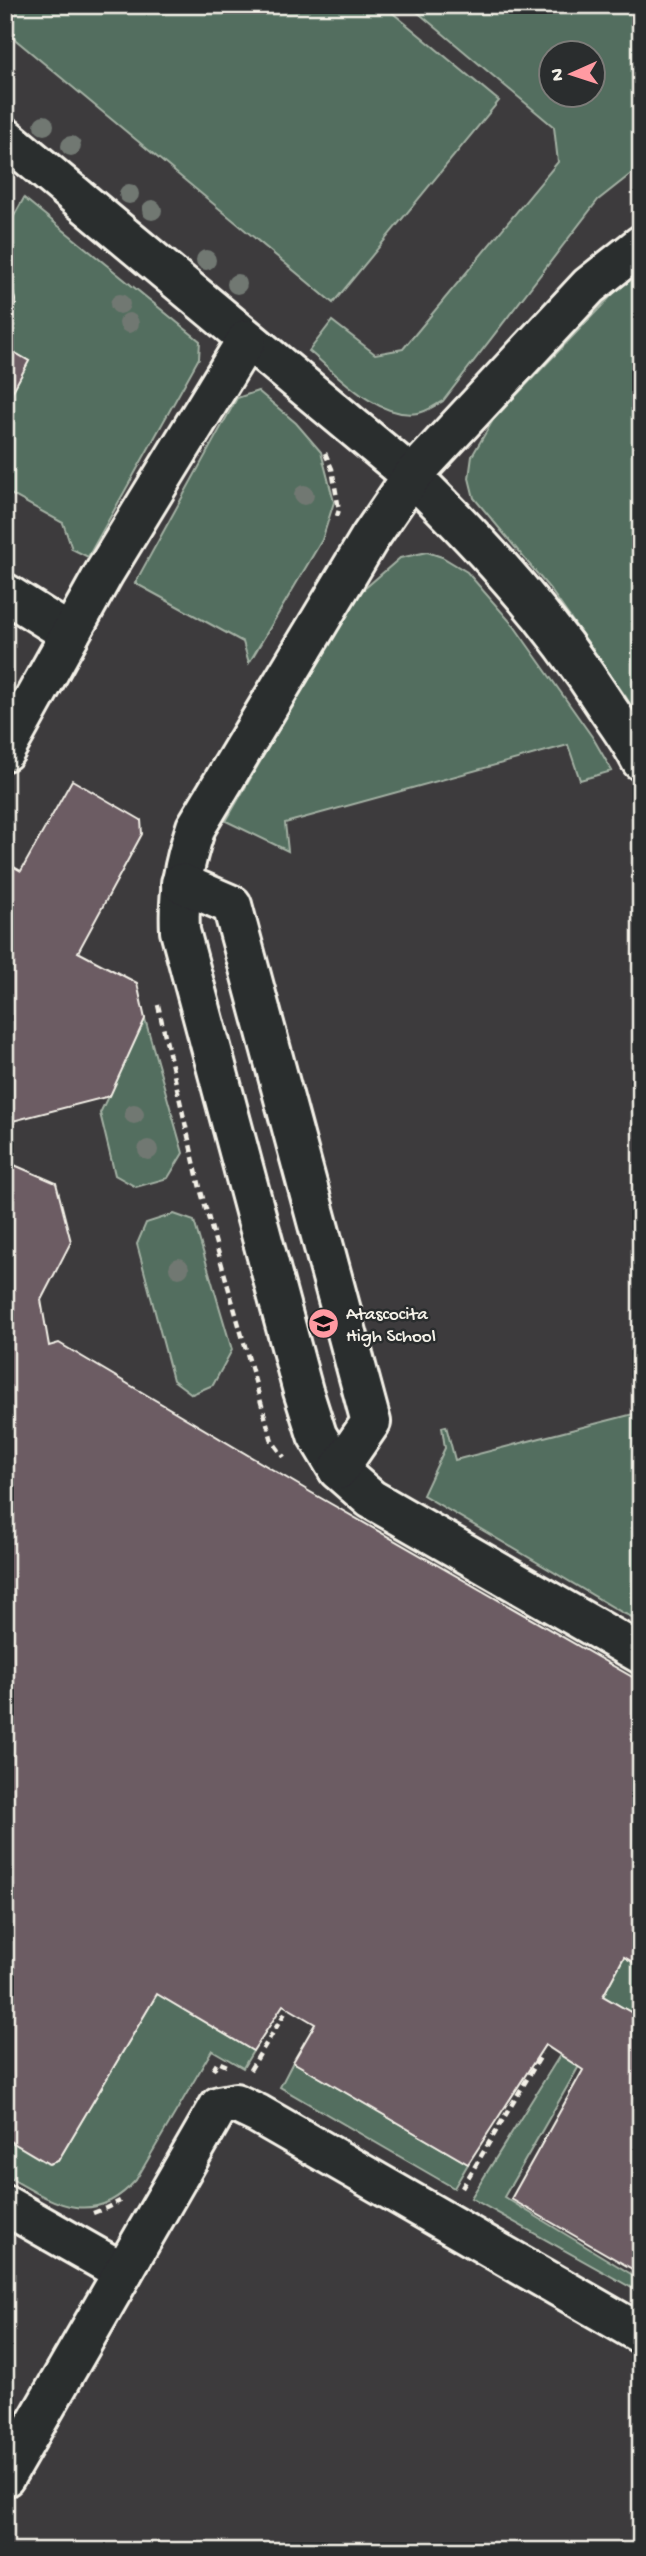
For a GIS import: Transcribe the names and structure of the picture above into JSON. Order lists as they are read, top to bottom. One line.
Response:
{"places":{"school or university":["Atascocita High School"]},"north":"left"}
